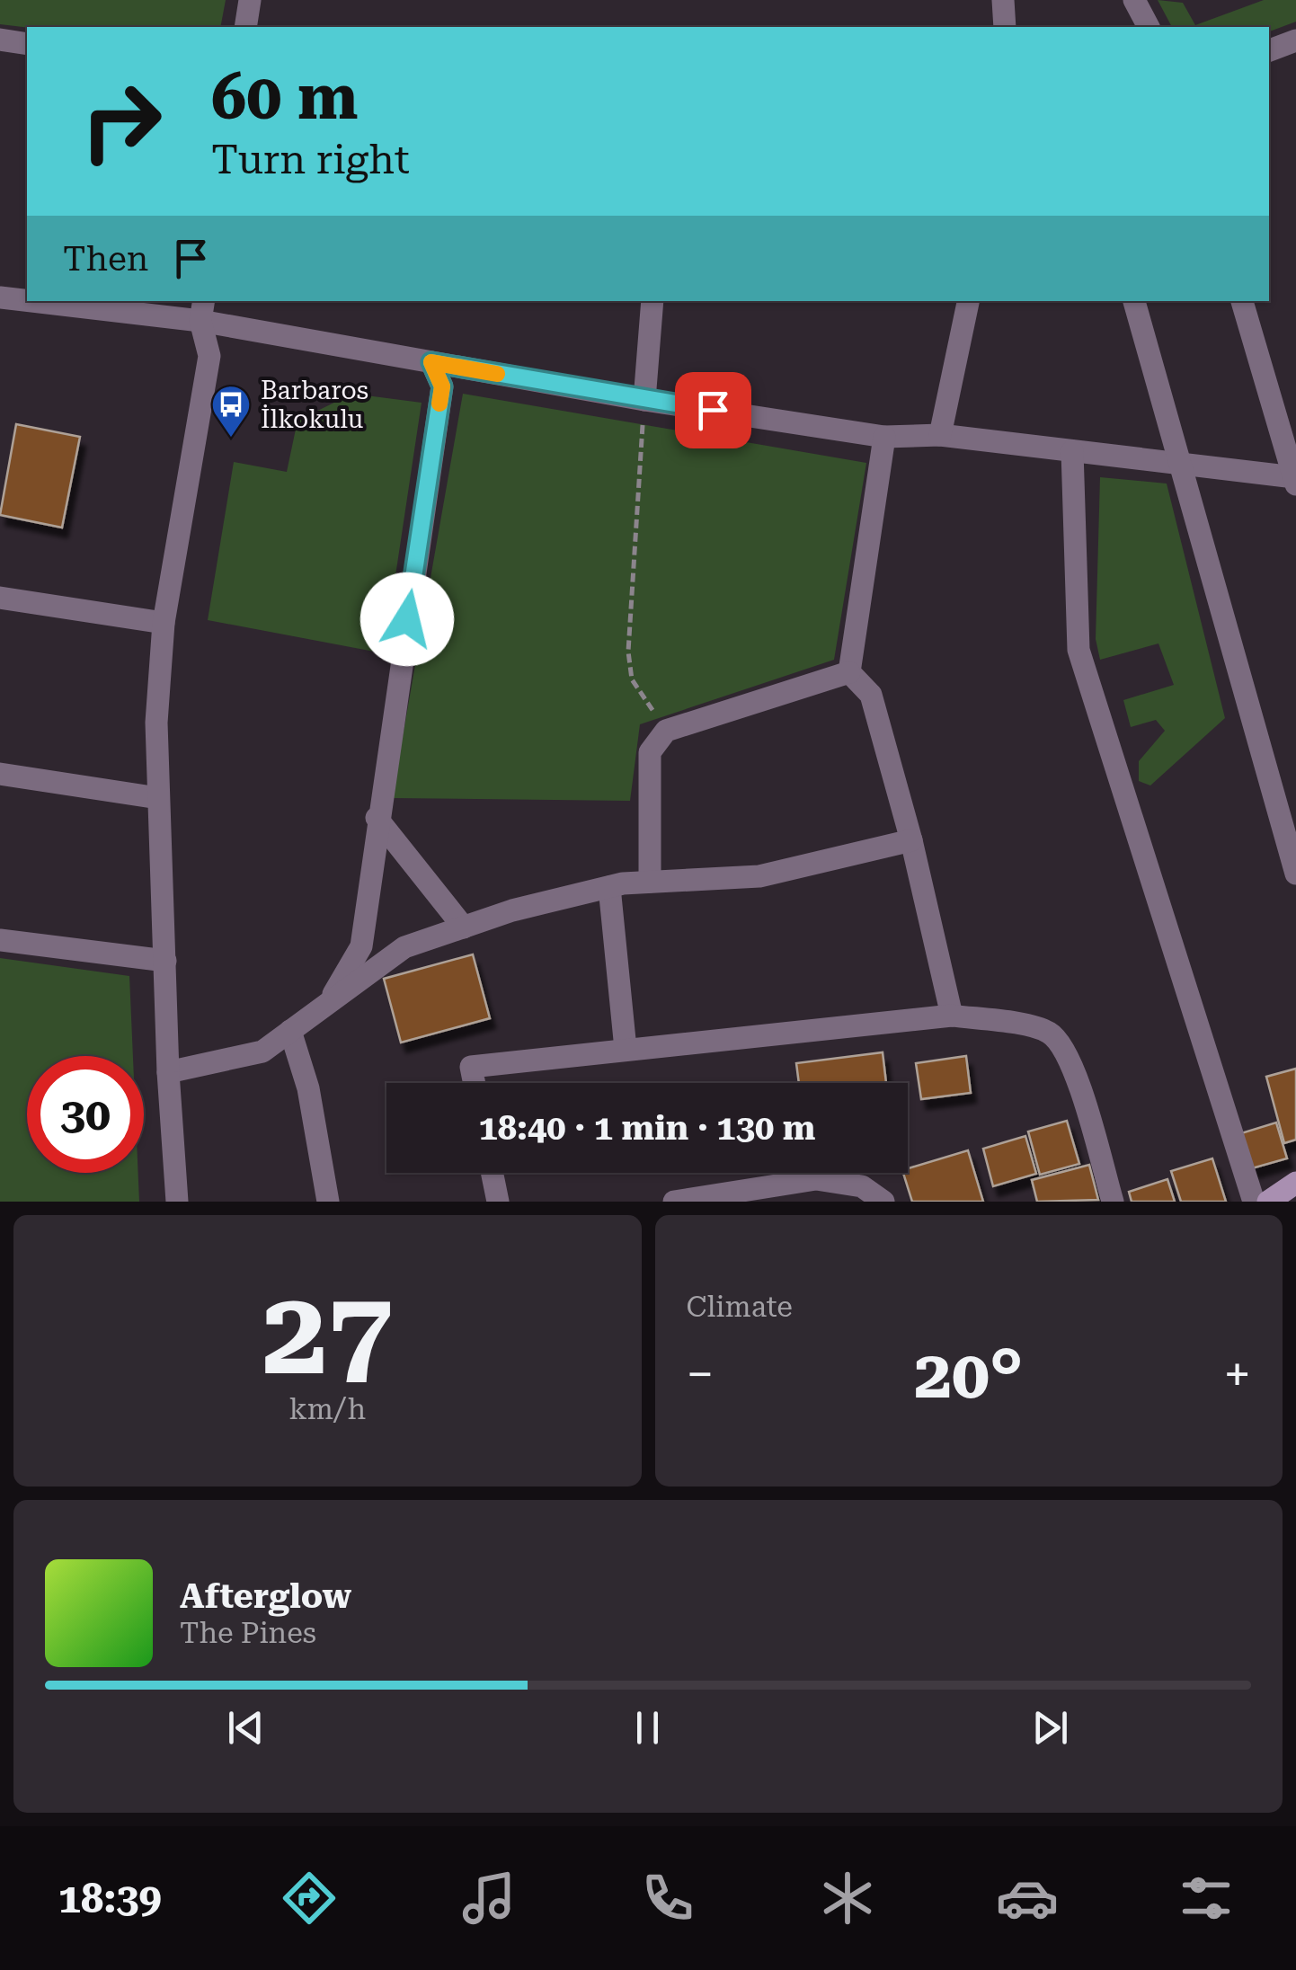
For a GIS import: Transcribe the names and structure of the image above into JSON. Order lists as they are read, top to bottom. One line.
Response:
{"places":{"bus stop":["Barbaros İlkokulu"]},"page":{"turn":["60 m","Turn right"],"then":"Then","limit":"30","trip":"18:40 · 1 min · 130 m","tile":[["27","km/h"],"Climate"],"heat":["−","20°","+"],"song":["Afterglow","The Pines"],"tabs":"18:39"}}
